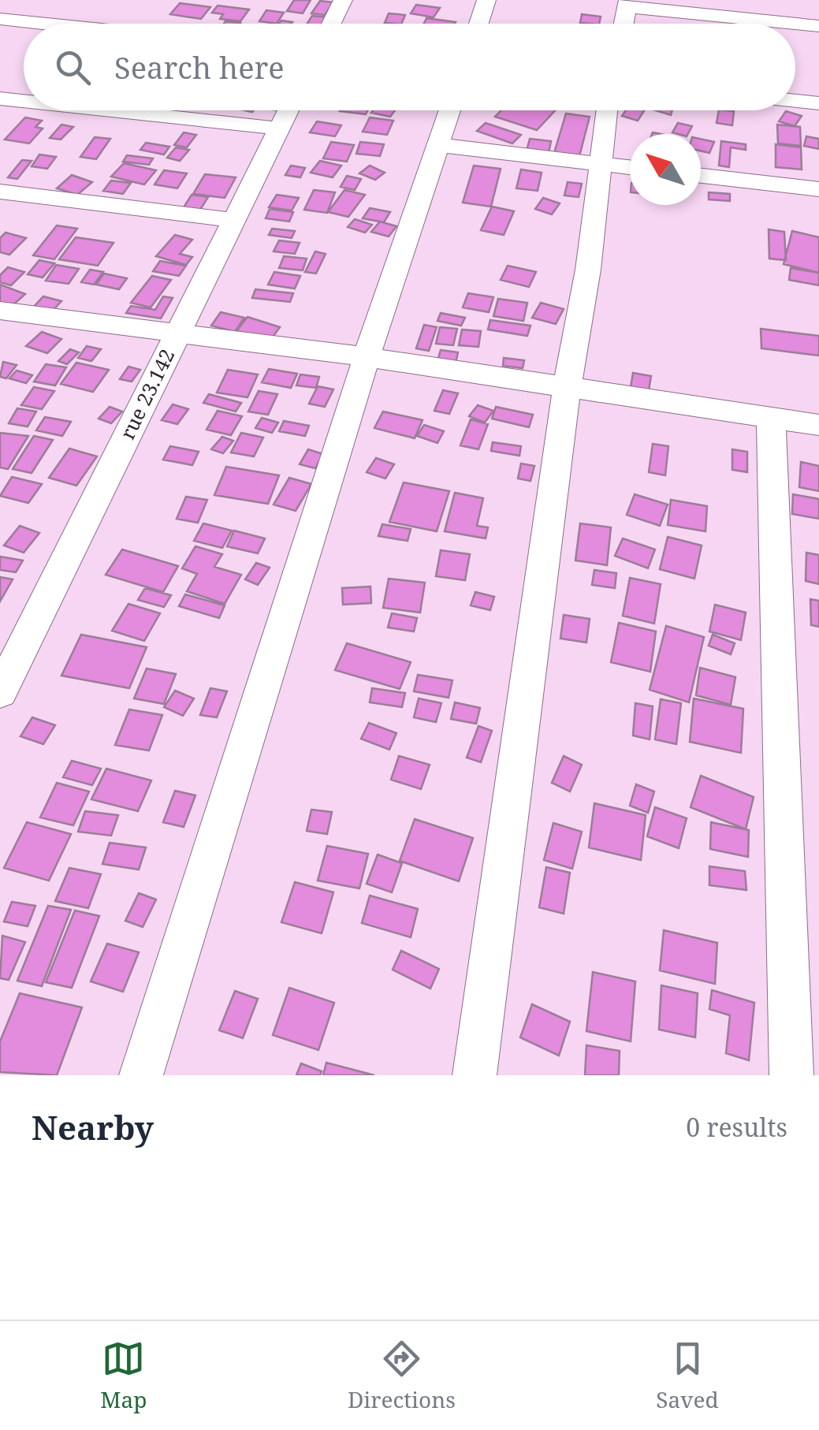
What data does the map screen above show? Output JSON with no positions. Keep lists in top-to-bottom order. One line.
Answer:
{"streets":{"street":["rue 23.142"]},"north":"top left","page":{"search":"Search here","heading":["Nearby","0 results"],"nav":["Map","Directions","Saved"]}}
